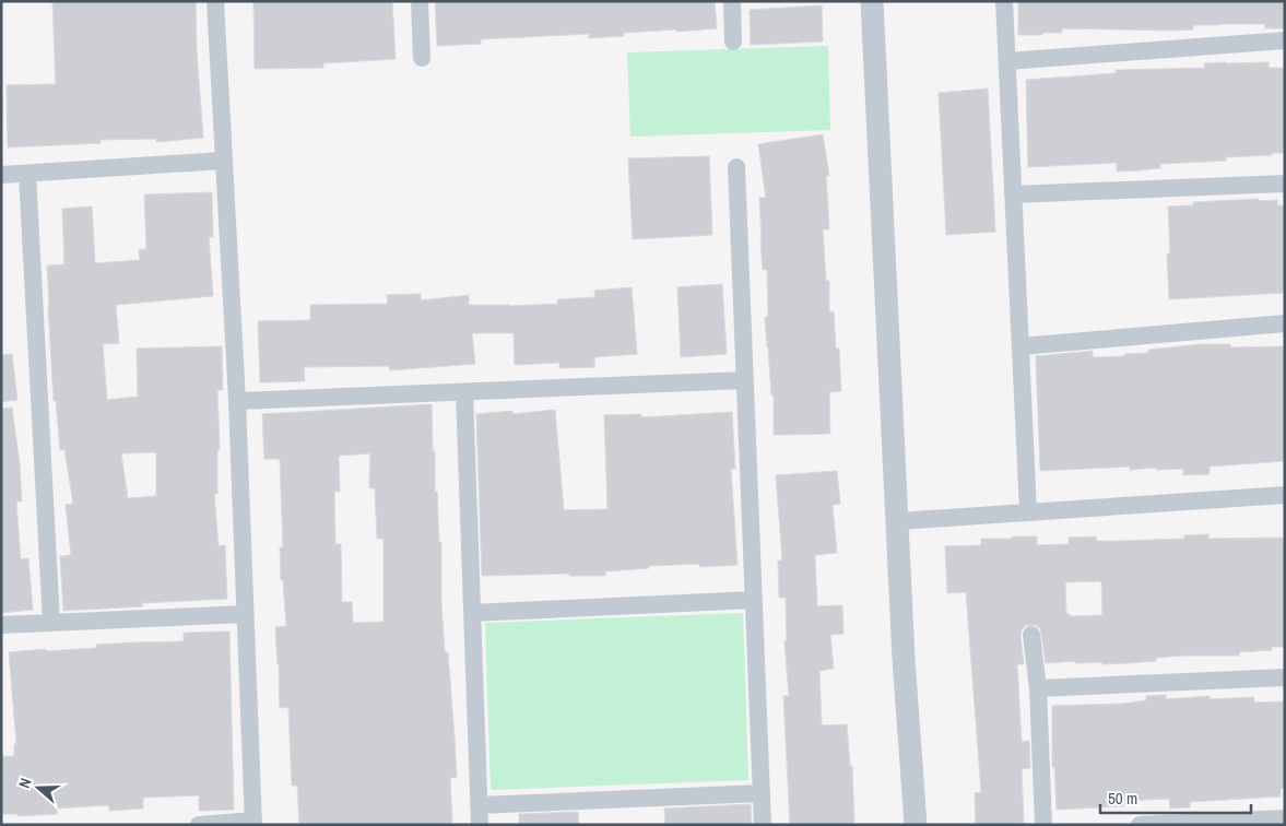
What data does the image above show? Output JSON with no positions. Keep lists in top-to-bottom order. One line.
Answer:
{"scale_bar":"50 m","north":"left"}
